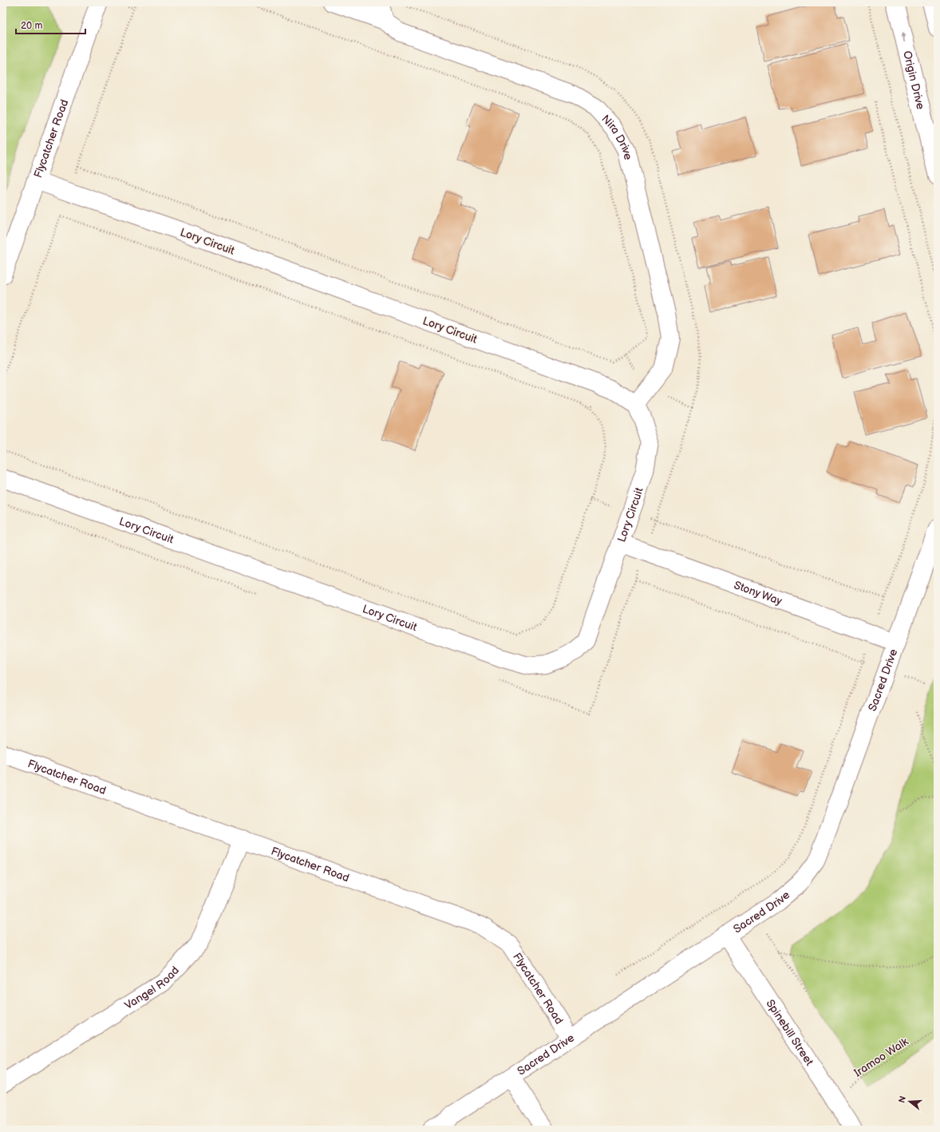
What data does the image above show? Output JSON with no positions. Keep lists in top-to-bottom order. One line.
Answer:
{"streets":{"street":["Origin Drive","Flycatcher Road","Nira Drive","Lory Circuit","Stony Way","Sacred Drive","Vangel Road","Spinebill Street"],"path":["Iramoo Walk"]},"crossings":[["Flycatcher Road","Lory Circuit"],["Flycatcher Road","Sacred Drive"],["Flycatcher Road","Vangel Road"],["Nira Drive","Lory Circuit"],["Lory Circuit","Stony Way"],["Stony Way","Sacred Drive"],["Sacred Drive","Spinebill Street"],["Spinebill Street","Iramoo Walk"]],"one_way":["Origin Drive"],"scale_bar":"20 m","north":"left"}
